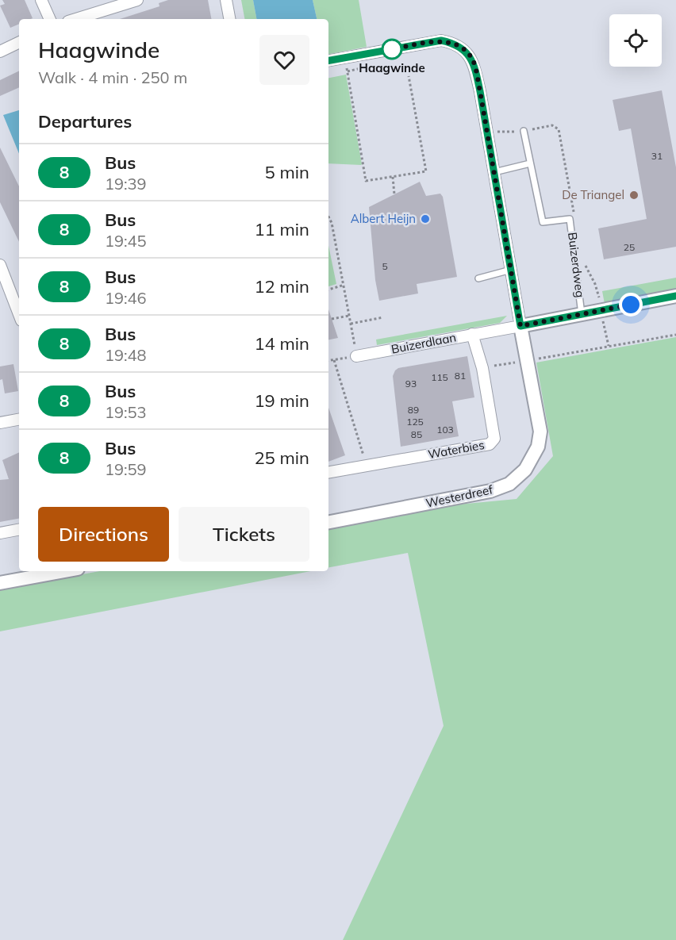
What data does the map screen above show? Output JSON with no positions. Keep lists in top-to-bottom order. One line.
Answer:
{"streets":{"street":["Buizerdweg","Buizerdlaan","Waterbies","Westerdreef"]},"crossings":[["Buizerdweg","Buizerdlaan"],["Buizerdweg","Westerdreef"],["Buizerdlaan","Waterbies"],["Buizerdlaan","Westerdreef"]],"places":["Haagwinde","De Triangel","Albert Heijn"],"lines":["bus line 8"],"house_numbers":["31","25","5","81","115","93","89","125","103","85"],"page":{"heading":[["Haagwinde","Walk · 4 min · 250 m"],"Departures"],"list":[{"mark":"8","name":"Bus","note":"19:39","value":"5 min"},{"mark":"8","name":"Bus","note":"19:45","value":"11 min"},{"mark":"8","name":"Bus","note":"19:46","value":"12 min"},{"mark":"8","name":"Bus","note":"19:48","value":"14 min"},{"mark":"8","name":"Bus","note":"19:53","value":"19 min"},{"mark":"8","name":"Bus","note":"19:59","value":"25 min"}],"buttons":["Directions","Tickets"]}}
